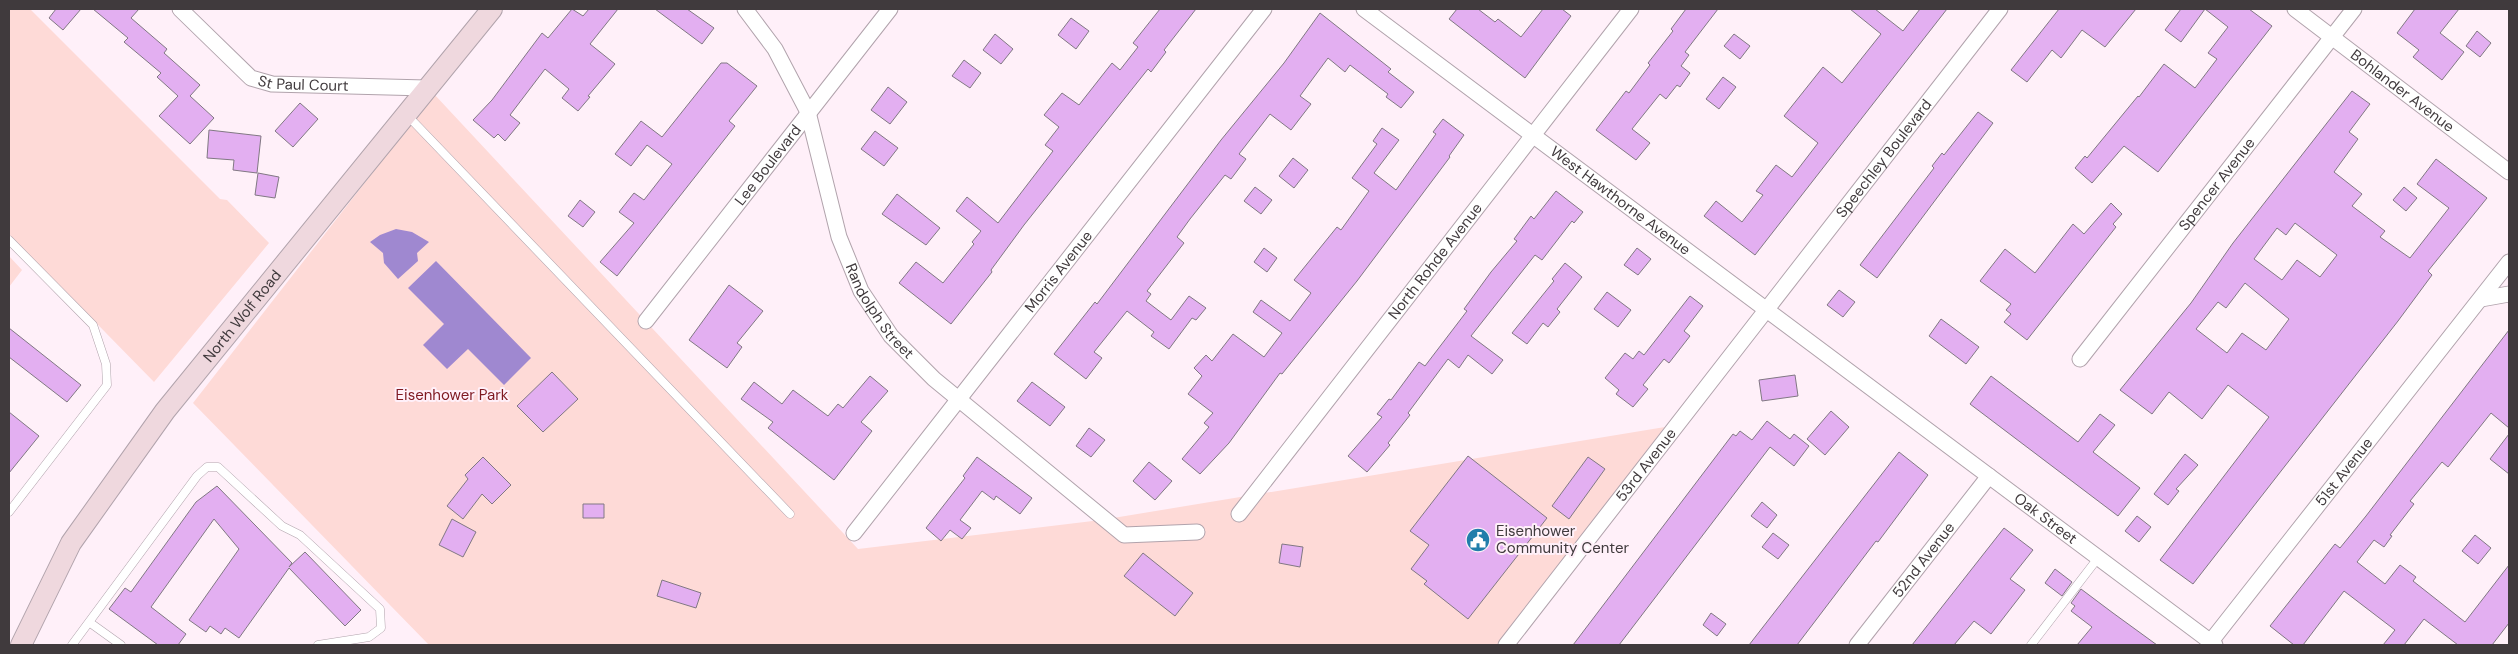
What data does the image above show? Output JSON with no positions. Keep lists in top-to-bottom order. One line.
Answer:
{"streets":{"main road":["North Wolf Road"],"street":["St Paul Court","Bohlander Avenue","Speechley Boulevard","Lee Boulevard","Spencer Avenue","West Hawthorne Avenue","North Rohde Avenue","Morris Avenue","Randolph Street","53rd Avenue","51st Avenue","Oak Street","52nd Avenue"]},"crossings":[["St Paul Court","North Wolf Road"],["Bohlander Avenue","Spencer Avenue"],["Speechley Boulevard","West Hawthorne Avenue"],["Speechley Boulevard","53rd Avenue"],["Lee Boulevard","Randolph Street"],["West Hawthorne Avenue","North Rohde Avenue"],["West Hawthorne Avenue","53rd Avenue"],["West Hawthorne Avenue","Oak Street"],["Morris Avenue","Randolph Street"],["51st Avenue","Oak Street"],["Oak Street","52nd Avenue"]],"parks":["Eisenhower Park"],"places":{"public building":["Eisenhower Community Center"]}}
